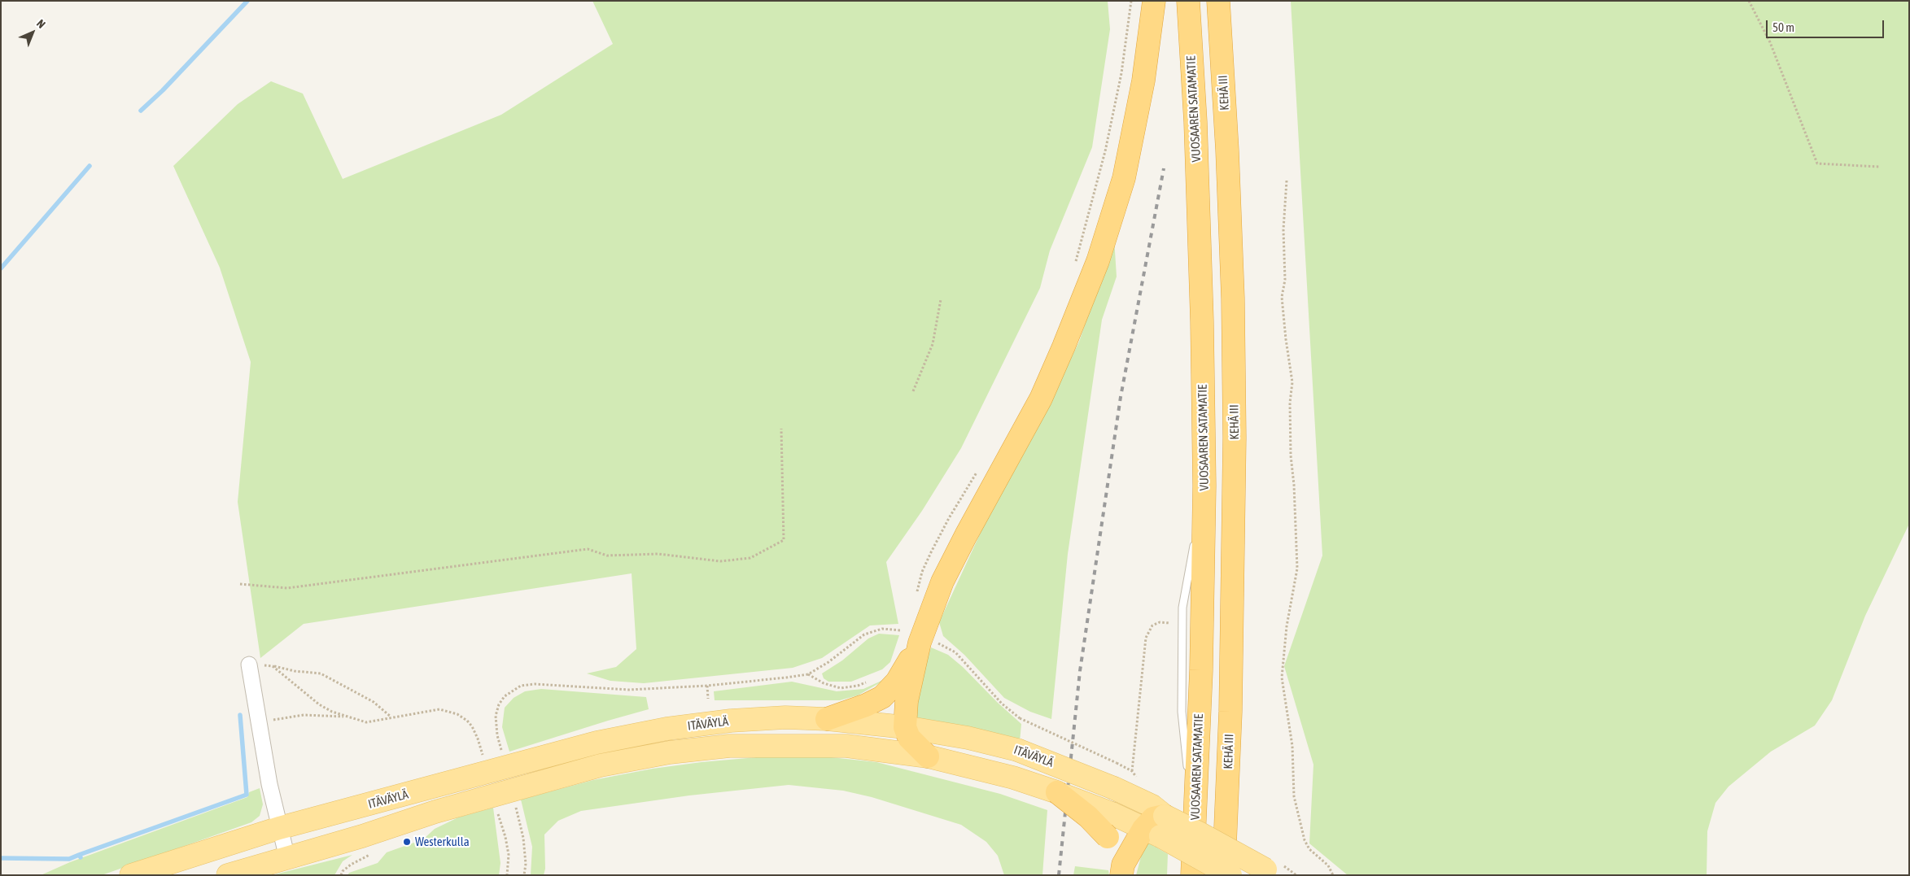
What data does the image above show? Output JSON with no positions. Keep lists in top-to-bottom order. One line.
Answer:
{"streets":{"highway":["KEHÄ III","VUOSAAREN SATAMATIE"],"main road":["ITÄVÄYLÄ"]},"places":["Westerkulla"],"scale_bar":"50 m","north":"top right"}
